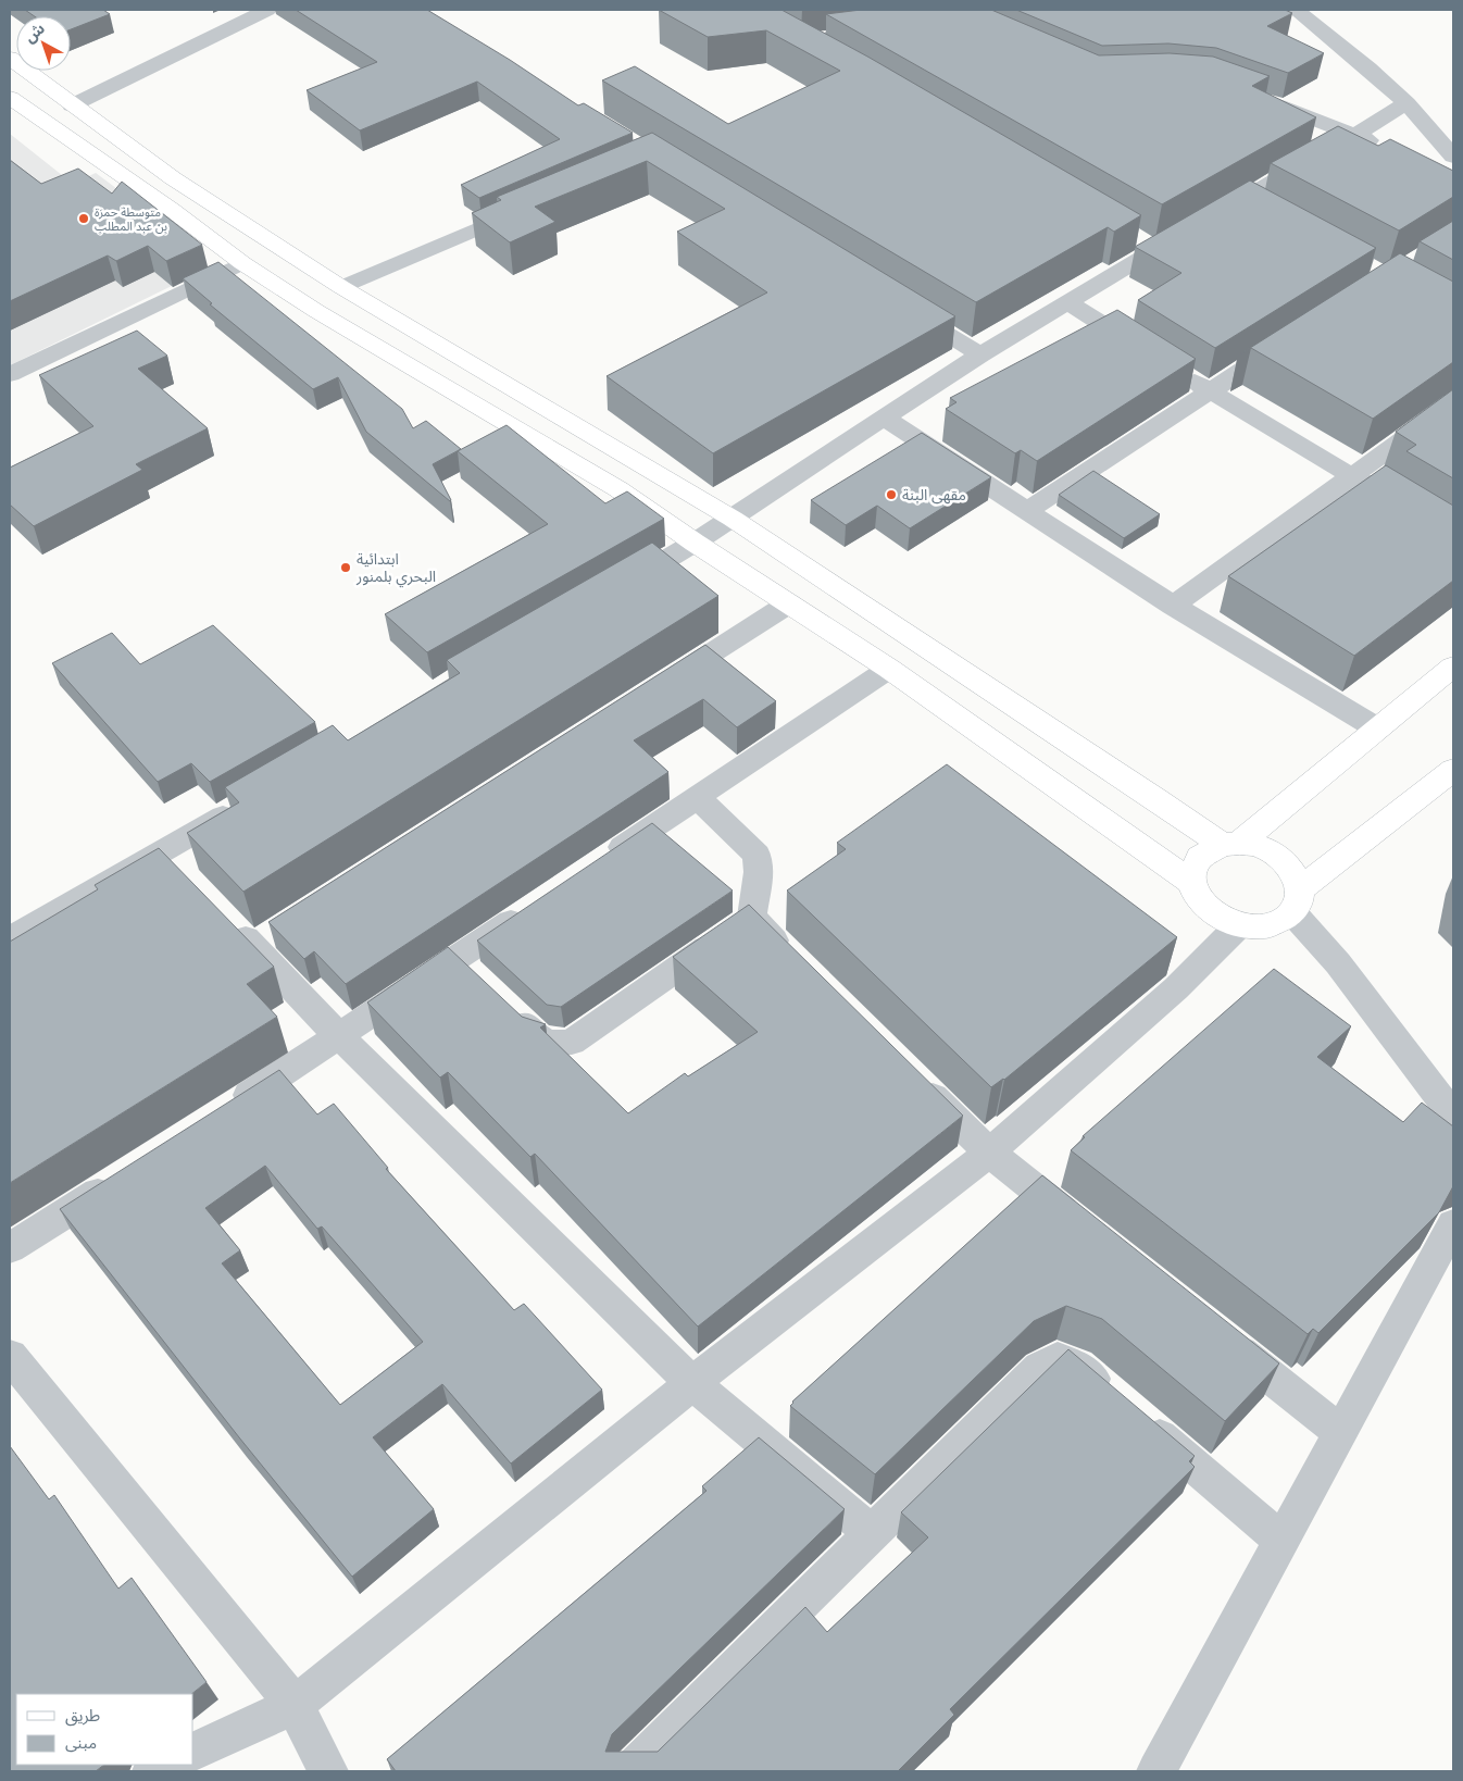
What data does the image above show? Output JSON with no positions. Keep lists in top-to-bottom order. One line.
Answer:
{"places":["متوسطة حمزة بن عبد المطلب","مقهى البنة","ابتدائية البحري بلمنور"],"legend":["طريق","مبنى"],"north":"top left"}
